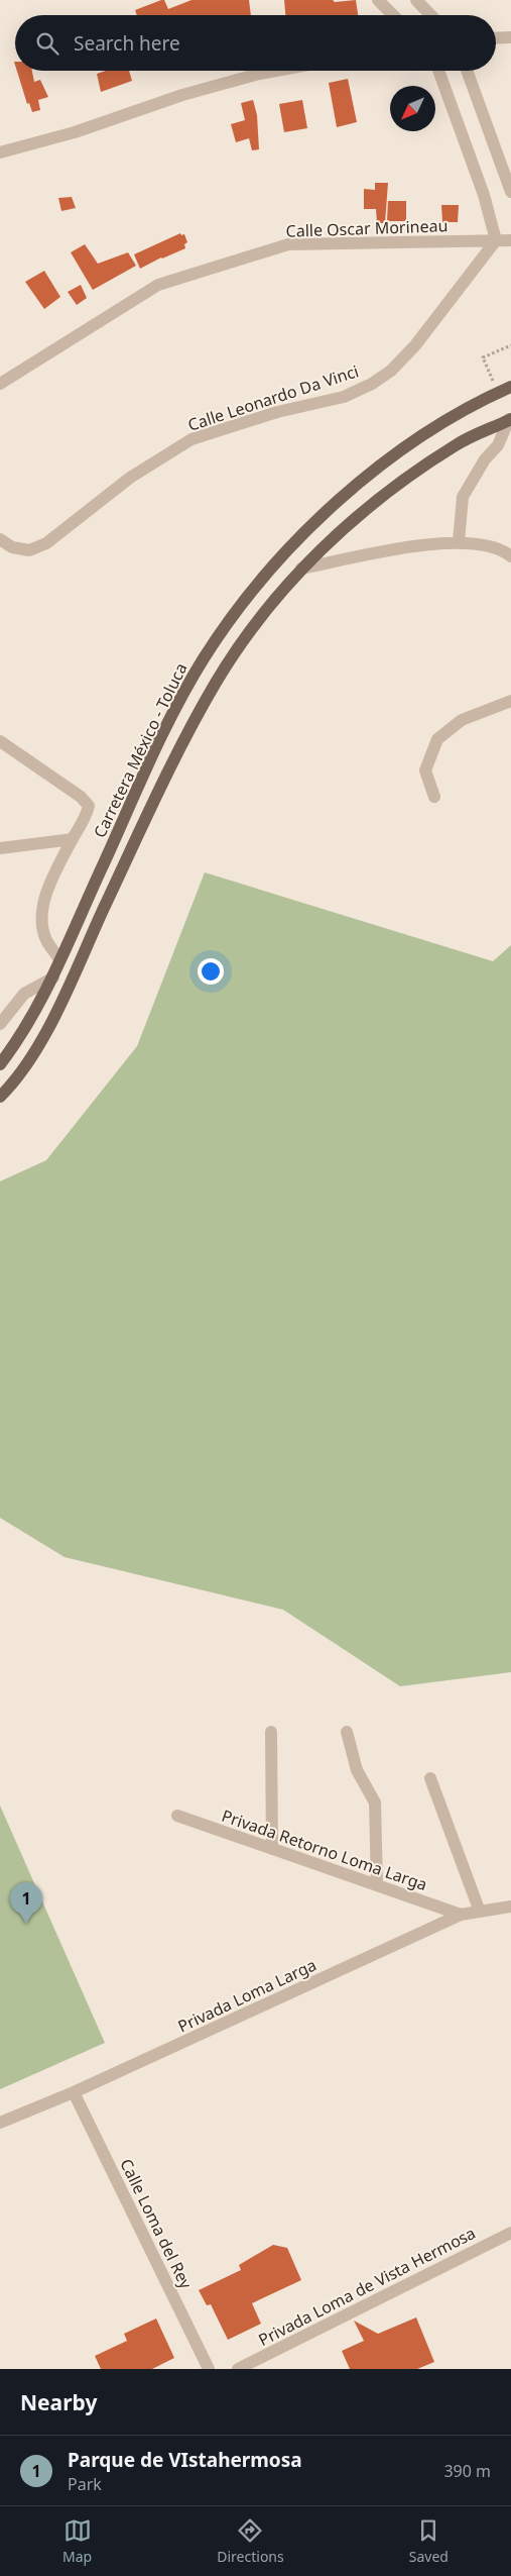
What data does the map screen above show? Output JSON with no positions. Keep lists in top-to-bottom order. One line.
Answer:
{"streets":{"main road":["Carretera México - Toluca"],"street":["Calle Oscar Morineau","Calle Leonardo Da Vinci","Privada Retorno Loma Larga","Privada Loma Larga","Calle Loma del Rey","Privada Loma de Vista Hermosa"]},"crossings":[["Calle Oscar Morineau","Calle Leonardo Da Vinci"],["Privada Retorno Loma Larga","Privada Loma Larga"],["Privada Loma Larga","Calle Loma del Rey"]],"north":"bottom left","page":{"search":"Search here","pins":"1","heading":"Nearby","list":[{"mark":"1","name":"Parque de VIstahermosa","note":"Park","value":"390 m"}],"nav":["Map","Directions","Saved"]}}
